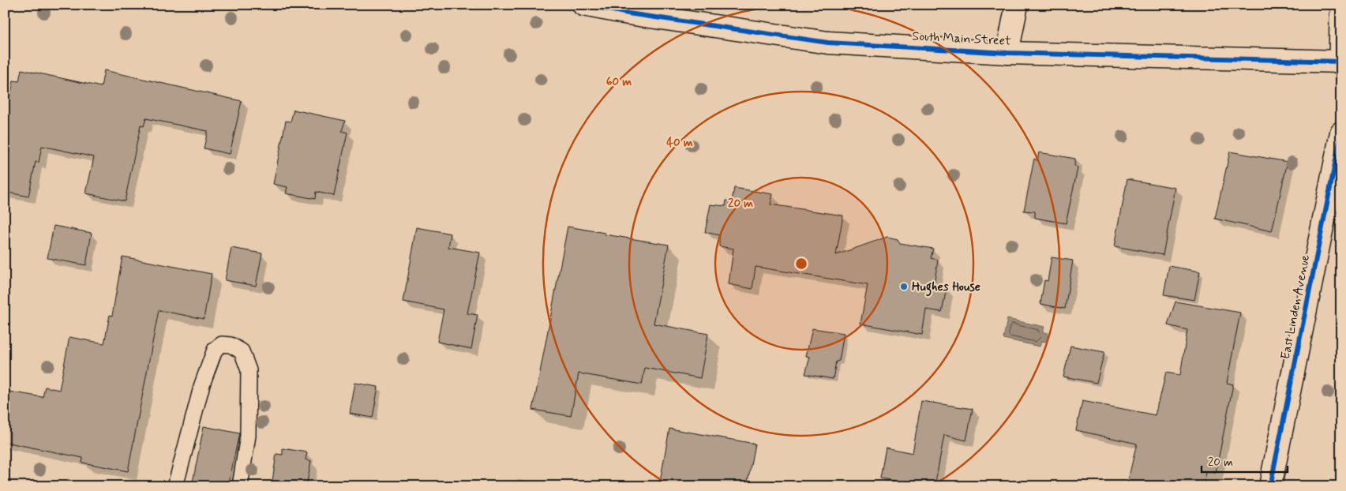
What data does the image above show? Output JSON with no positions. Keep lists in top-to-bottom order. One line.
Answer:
{"streets":{"street":["South Main Street","East Linden Avenue"]},"places":["Hughes House"],"scale_bar":"20 m","rings":["60 m","40 m","20 m"]}
